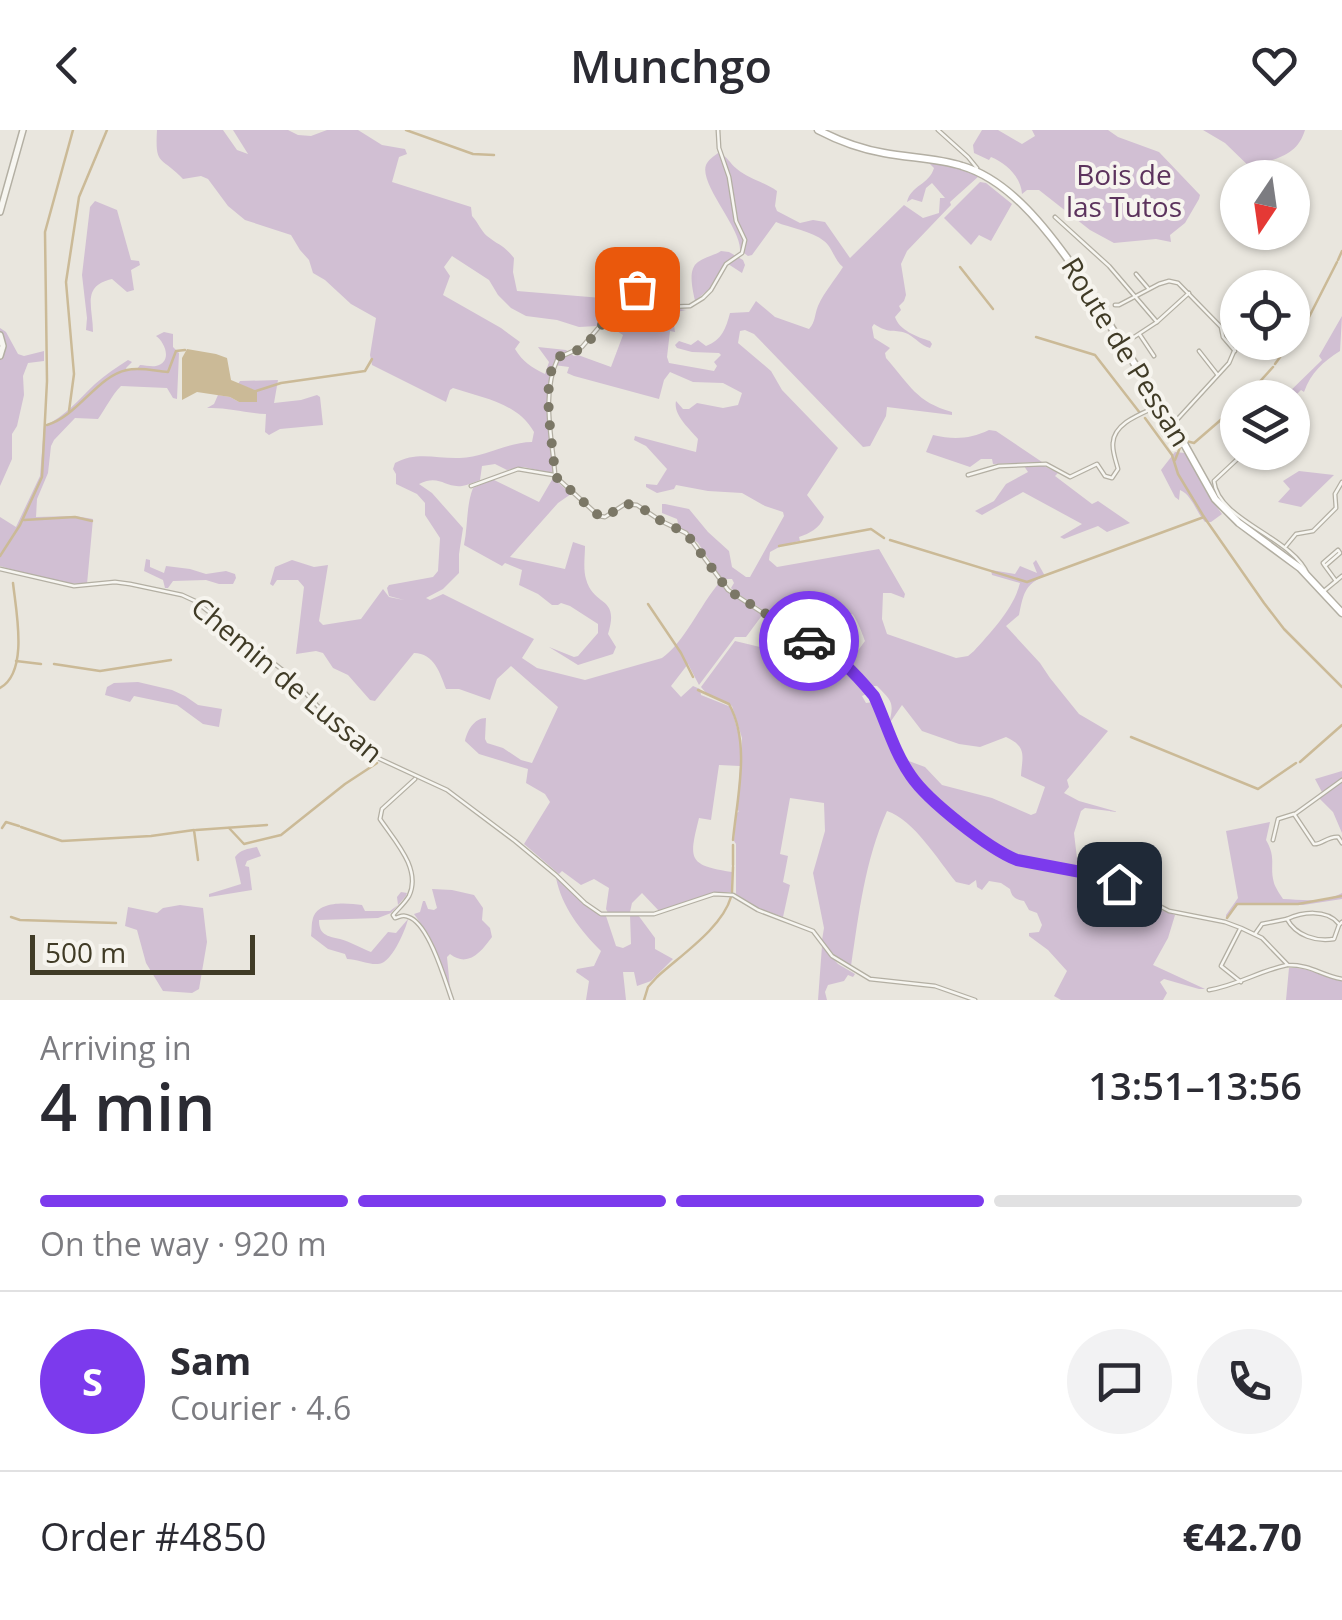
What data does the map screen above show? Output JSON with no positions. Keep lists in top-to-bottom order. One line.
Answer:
{"streets":{"main road":["Route de Pessan"],"street":["Chemin de Lussan"]},"parks":["Bois de las Tutos"],"scale_bar":"500 m","north":"bottom","page":{"header":"Munchgo","scale":"500 m","heading":["4 min","Arriving in","13:51–13:56"],"panel":["Sam","Courier · 4.6","Order #4850","€42.70"],"bar":"On the way · 920 m","round":"S"}}
